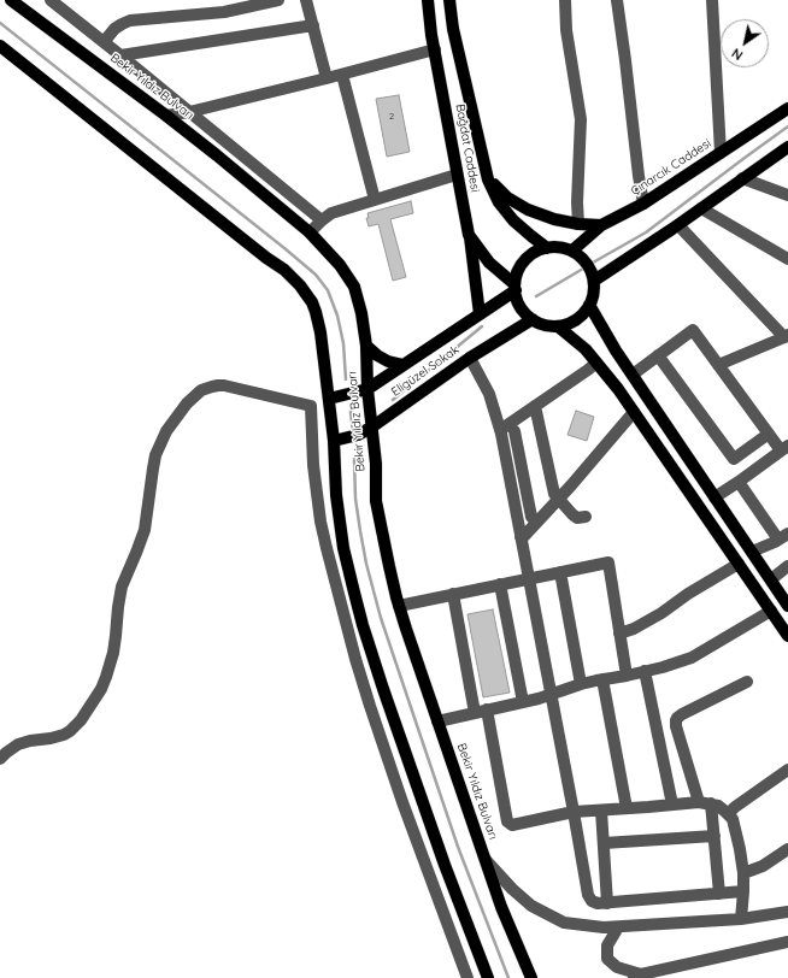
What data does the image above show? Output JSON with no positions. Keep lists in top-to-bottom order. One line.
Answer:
{"streets":{"main road":["Bekir Yıldız Bulvarı","Bağdat Caddesi","Çınarcık Caddesi","Eligüzel Sokak"]},"crossings":[["Bekir Yıldız Bulvarı","Eligüzel Sokak"],["Bağdat Caddesi","Çınarcık Caddesi"],["Bağdat Caddesi","Eligüzel Sokak"],["Çınarcık Caddesi","Eligüzel Sokak"]],"house_numbers":["2"],"north":"bottom left"}
